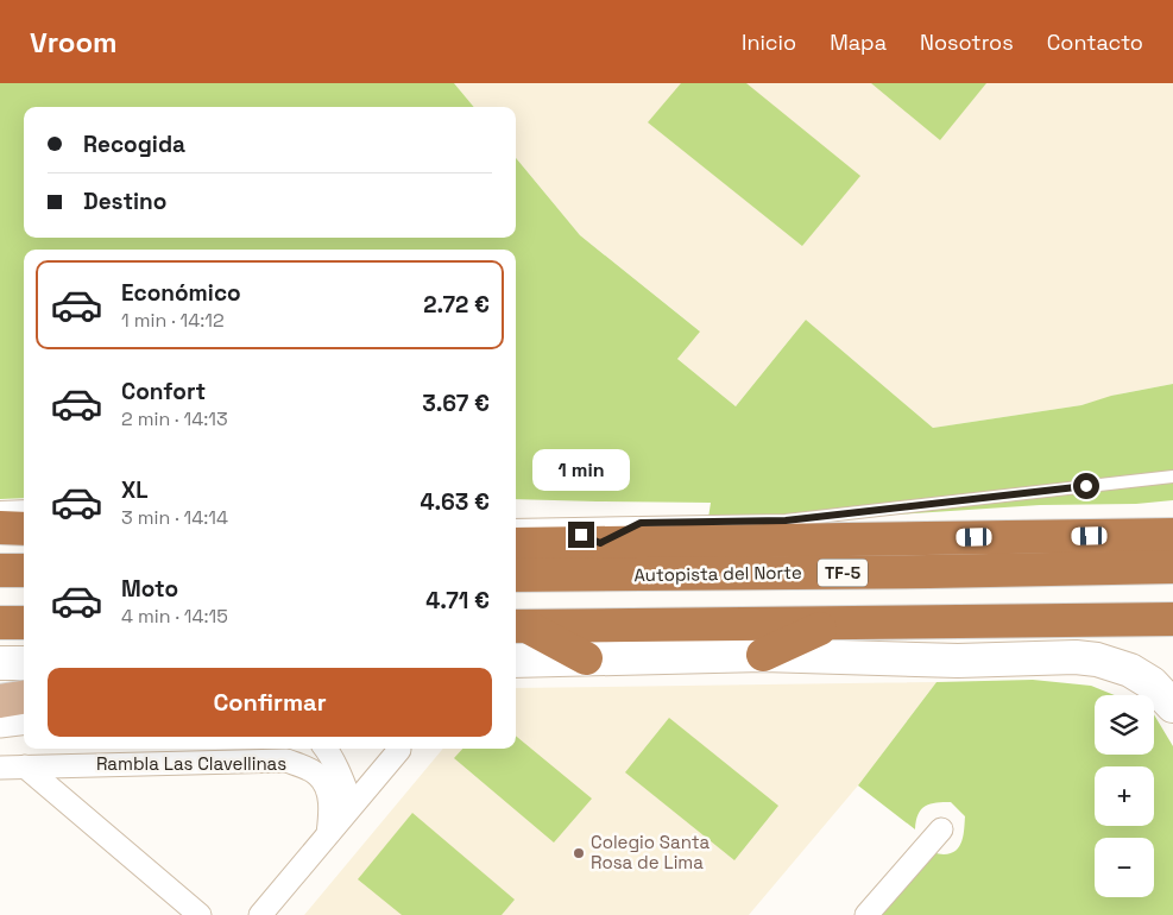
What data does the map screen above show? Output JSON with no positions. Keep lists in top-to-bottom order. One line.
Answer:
{"streets":{"highway":["TF-5","Autopista del Norte"],"street":["Rambla Las Clavellinas"]},"places":["Colegio Santa Rosa de Lima"],"page":{"header":"Vroom","nav":["Inicio","Mapa","Nosotros","Contacto"],"banner":["Recogida","Destino"],"list":[{"name":"Económico","note":"1 min · 14:12","value":"2.72 €"},{"name":"Confort","note":"2 min · 14:13","value":"3.67 €"},{"name":"XL","note":"3 min · 14:14","value":"4.63 €"},{"name":"Moto","note":"4 min · 14:15","value":"4.71 €"}],"bubble":"1 min","buttons":"Confirmar","map_buttons":["+","−"]}}
